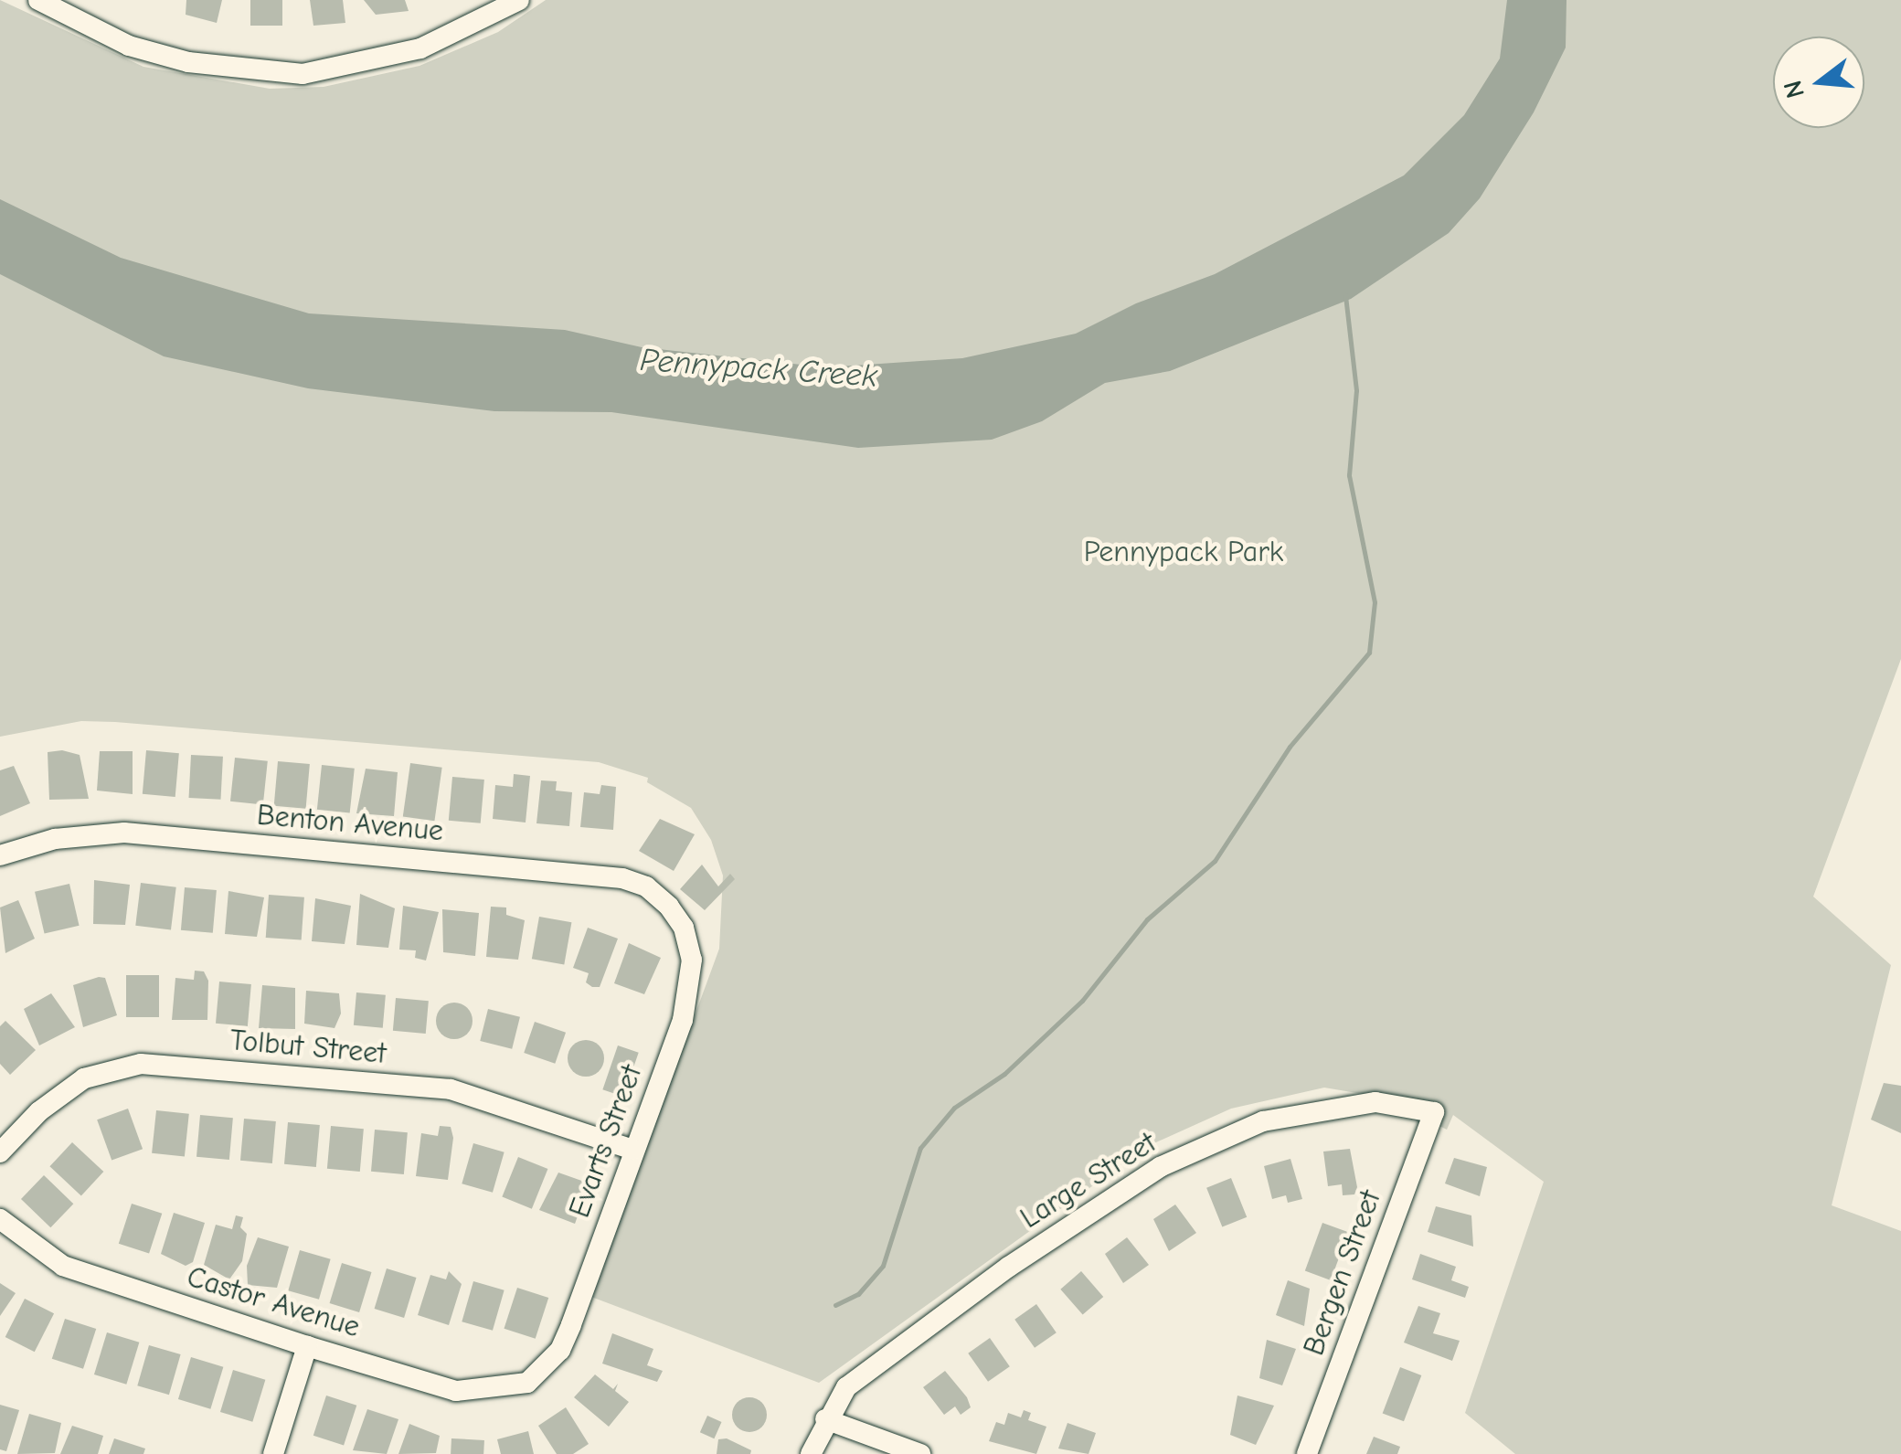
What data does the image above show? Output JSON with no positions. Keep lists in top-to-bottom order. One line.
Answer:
{"streets":{"street":["Benton Avenue","Tolbut Street","Evarts Street","Large Street","Bergen Street","Castor Avenue"]},"crossings":[["Benton Avenue","Evarts Street"],["Tolbut Street","Evarts Street"],["Evarts Street","Castor Avenue"],["Large Street","Bergen Street"]],"water":["Pennypack Creek"],"parks":["Pennypack Park"],"north":"left"}
